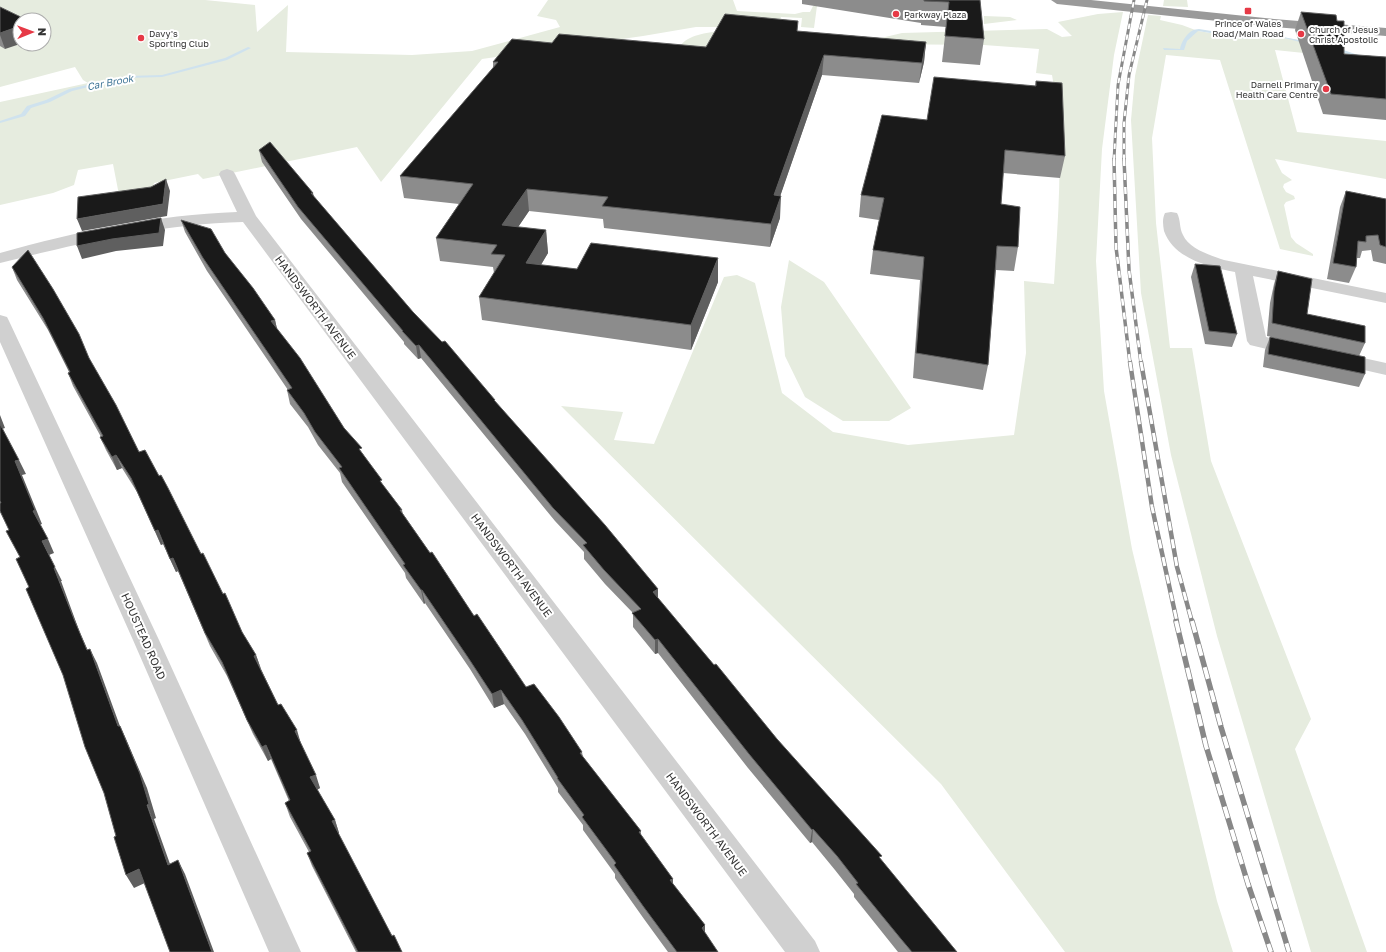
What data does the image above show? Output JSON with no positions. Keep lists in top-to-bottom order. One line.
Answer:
{"streets":{"street":["HANDSWORTH AVENUE","HOUSTEAD ROAD"]},"water":["Car Brook"],"places":{"transit":["Prince of Wales Road/Main Road"],"other":["Parkway Plaza","Church of Jesus Christ Apostolic","Davy's Sporting Club","Darnell Primary Health Care Centre"]},"north":"right"}
